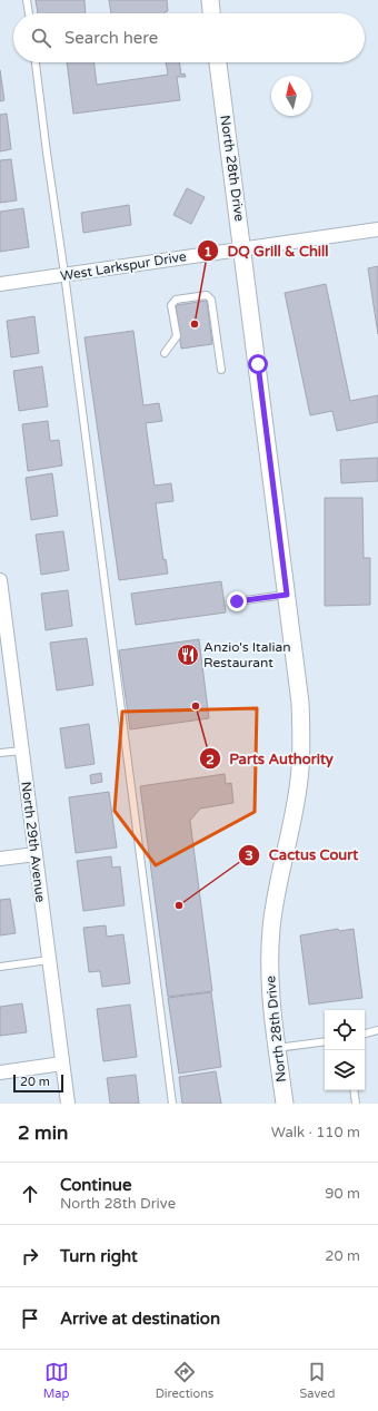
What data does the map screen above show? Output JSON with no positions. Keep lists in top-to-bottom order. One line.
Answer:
{"streets":{"street":["North 28th Drive","West Larkspur Drive","North 29th Avenue"]},"crossings":[["North 28th Drive","West Larkspur Drive"]],"places":{"other":["DQ Grill & Chill","Parts Authority","Cactus Court"],"restaurant":["Anzio's Italian Restaurant"]},"scale_bar":"20 m","north":"top","page":{"search":"Search here","scale":"20 m","heading":["2 min","Walk · 110 m"],"list":[["Continue","North 28th Drive","90 m"],["Turn right","20 m"],"Arrive at destination"],"nav":["Map","Directions","Saved"]}}
